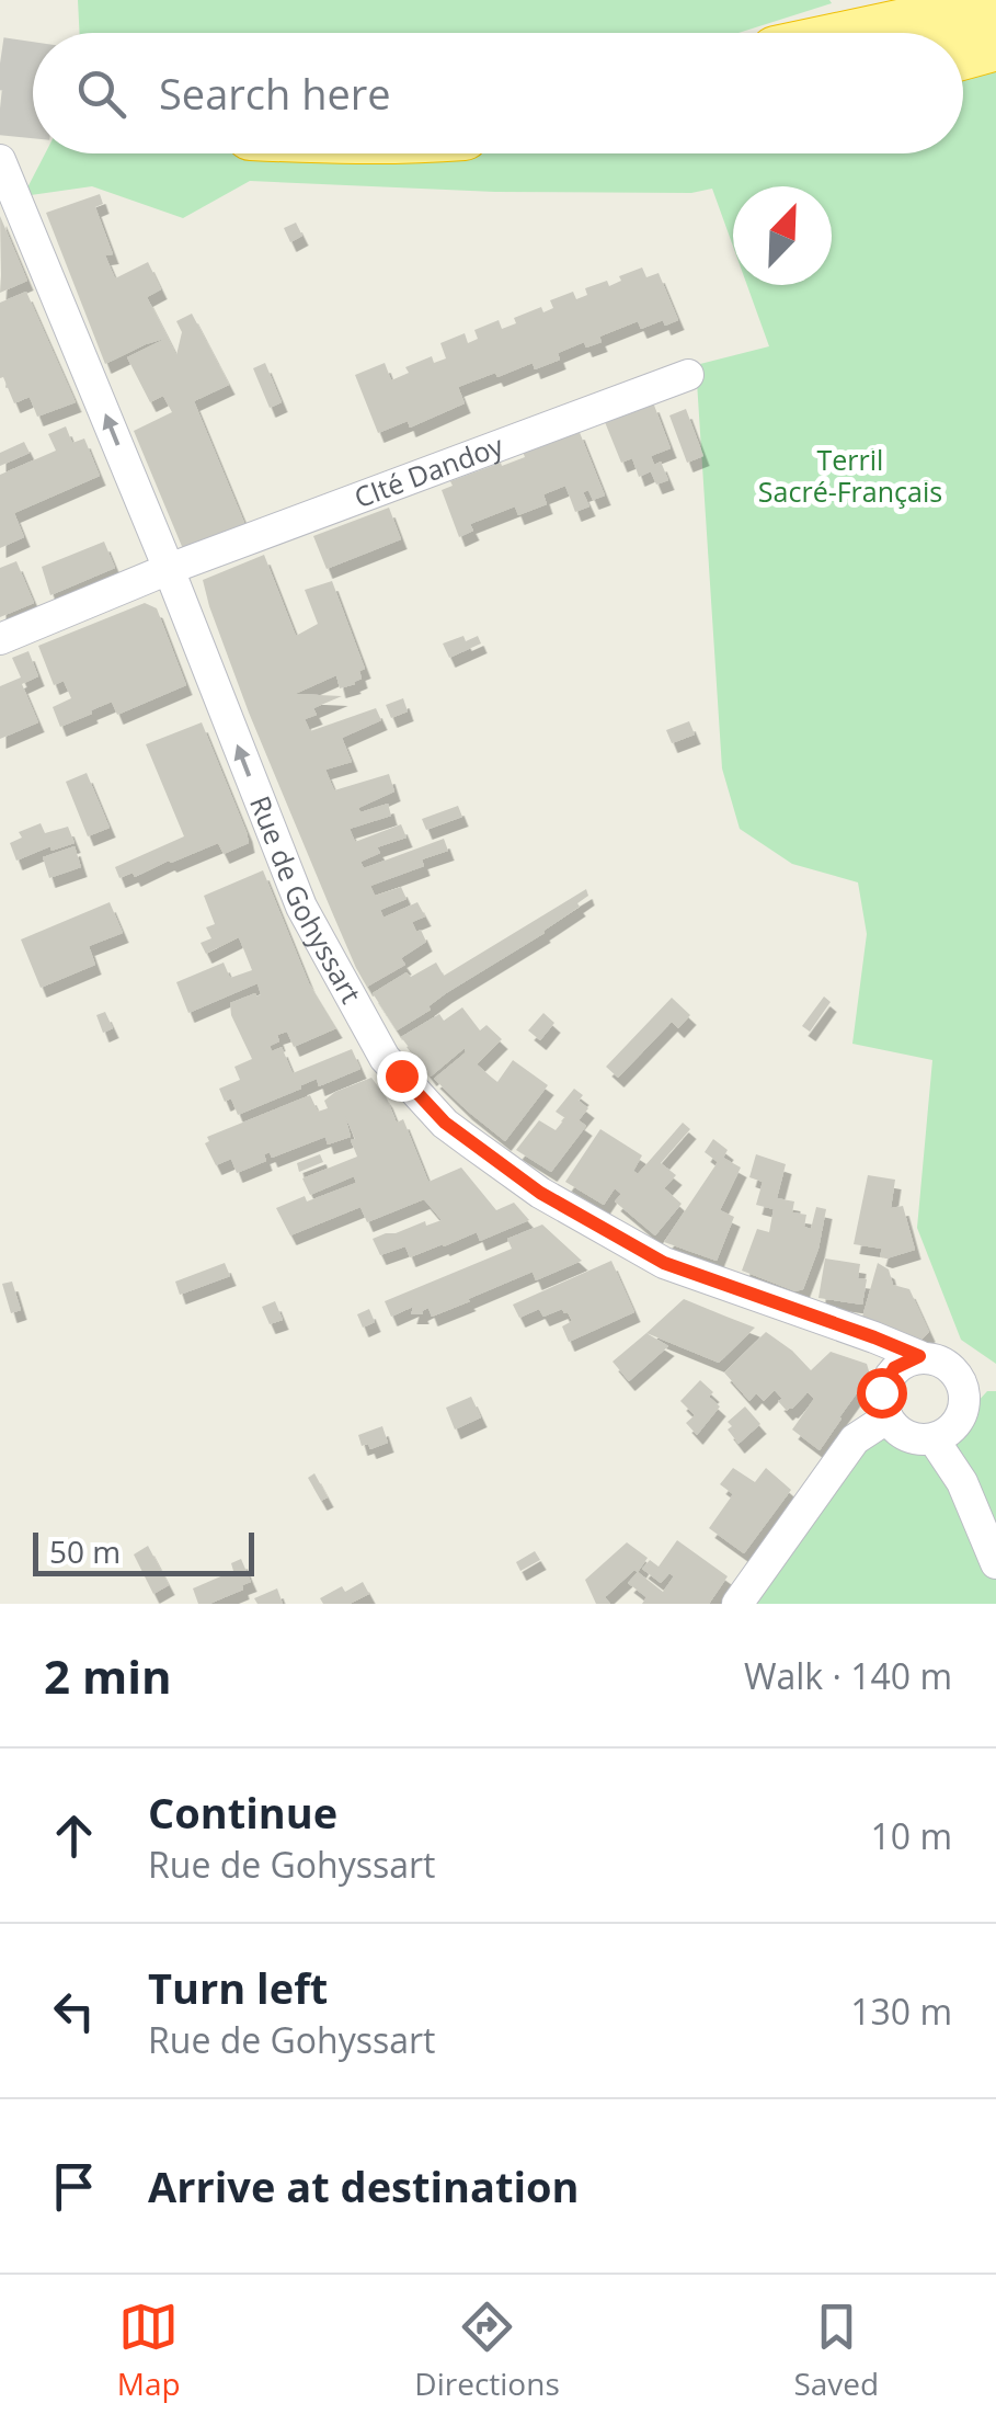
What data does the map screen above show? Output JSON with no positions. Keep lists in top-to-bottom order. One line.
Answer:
{"streets":{"street":["CIté Dandoy","Rue de Gohyssart"]},"crossings":[["CIté Dandoy","Rue de Gohyssart"]],"one_way":["Rue de Gohyssart"],"parks":["Terril Sacré-Français"],"scale_bar":"50 m","north":"top right","page":{"search":"Search here","scale":"50 m","heading":["2 min","Walk · 140 m"],"list":[["Continue","Rue de Gohyssart","10 m"],["Turn left","Rue de Gohyssart","130 m"],"Arrive at destination"],"nav":["Map","Directions","Saved"]}}
